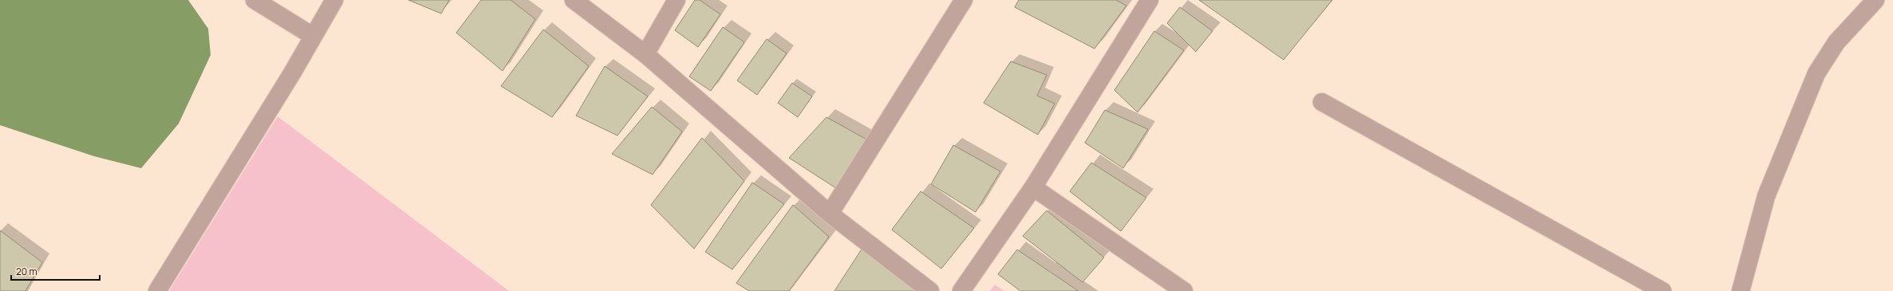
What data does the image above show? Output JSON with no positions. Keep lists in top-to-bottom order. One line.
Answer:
{"scale_bar":"20 m"}
